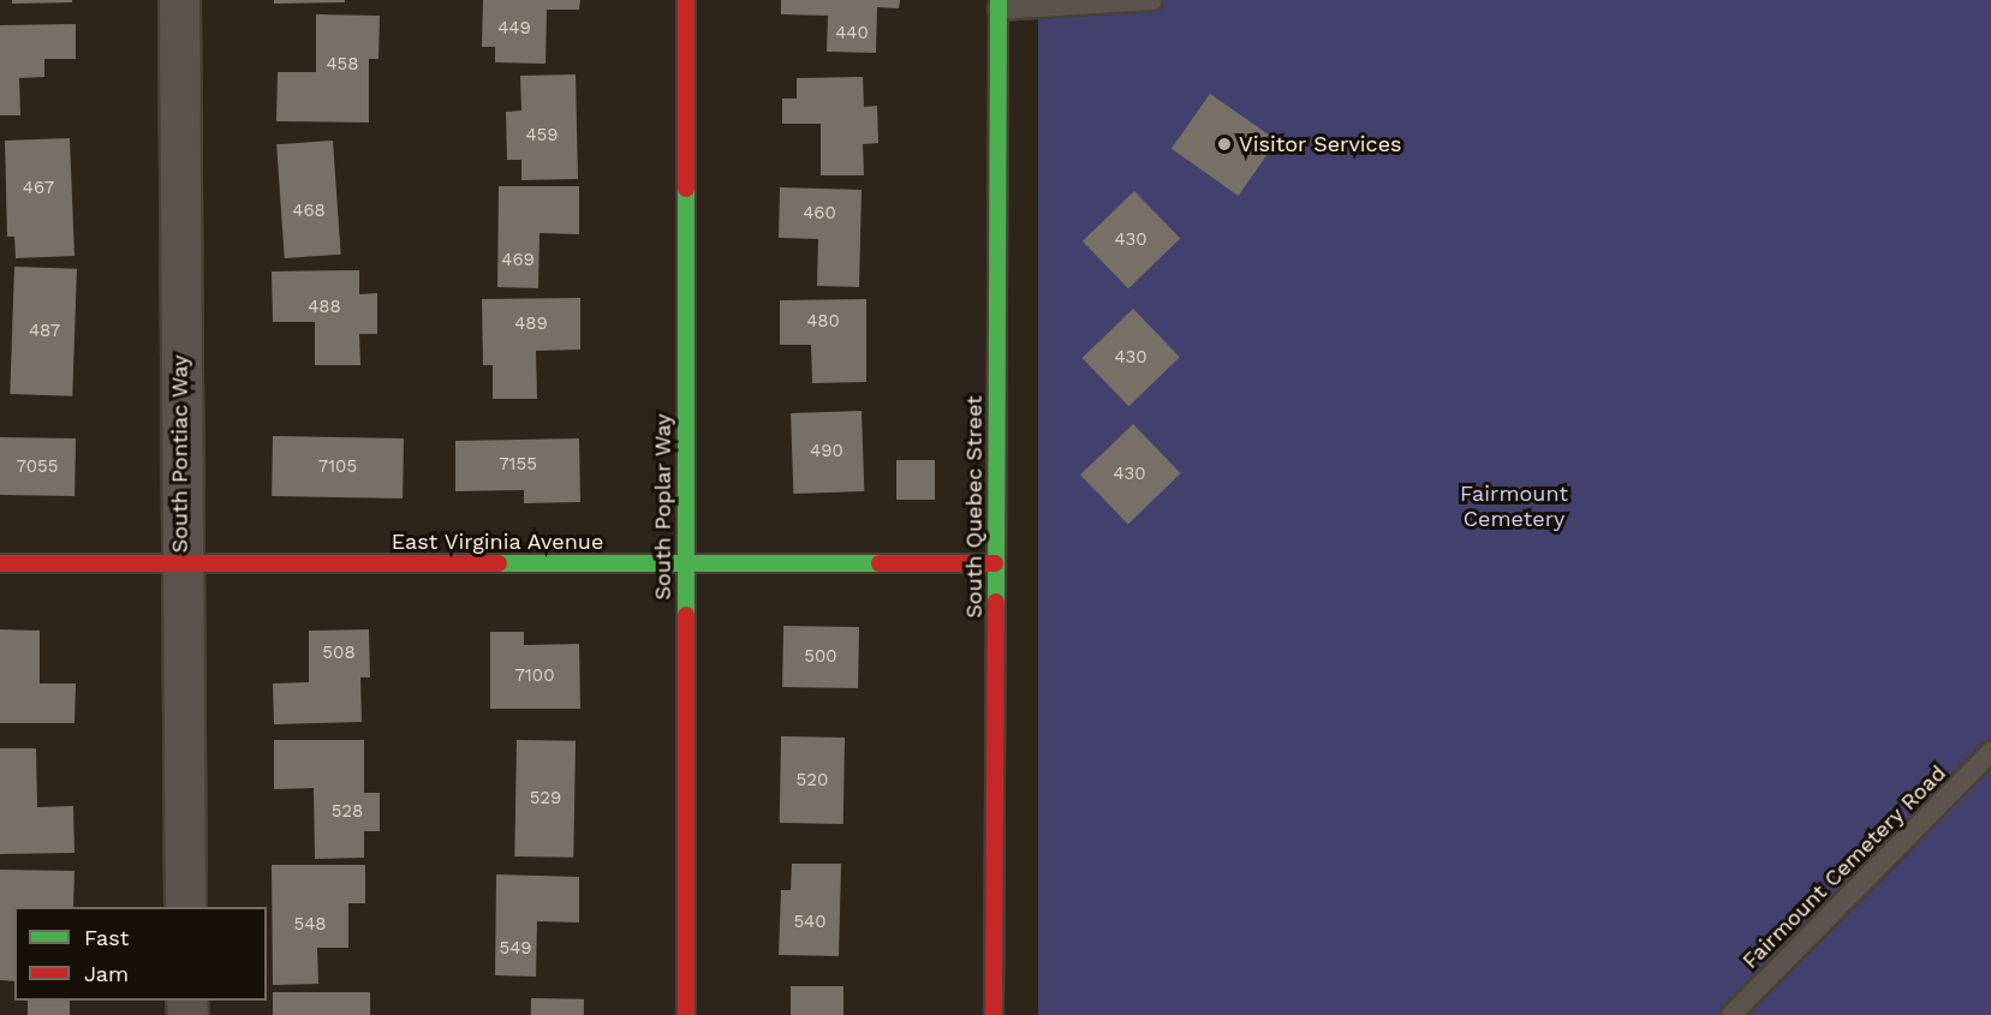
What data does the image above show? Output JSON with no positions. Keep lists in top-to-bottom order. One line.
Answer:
{"streets":{"street":["South Pontiac Way","South Poplar Way","South Quebec Street","East Virginia Avenue"],"lane":["Fairmount Cemetery Road"]},"crossings":[["South Pontiac Way","East Virginia Avenue"],["South Poplar Way","East Virginia Avenue"],["South Quebec Street","East Virginia Avenue"]],"parks":["Fairmount Cemetery"],"places":["Visitor Services"],"house_numbers":["449","440","458","459","467","468","460","430","469","488","480","489","487","430","490","7155","7055","7105","430","508","500","7100","520","529","528","540","548","549"],"legend":["Fast","Jam"]}
